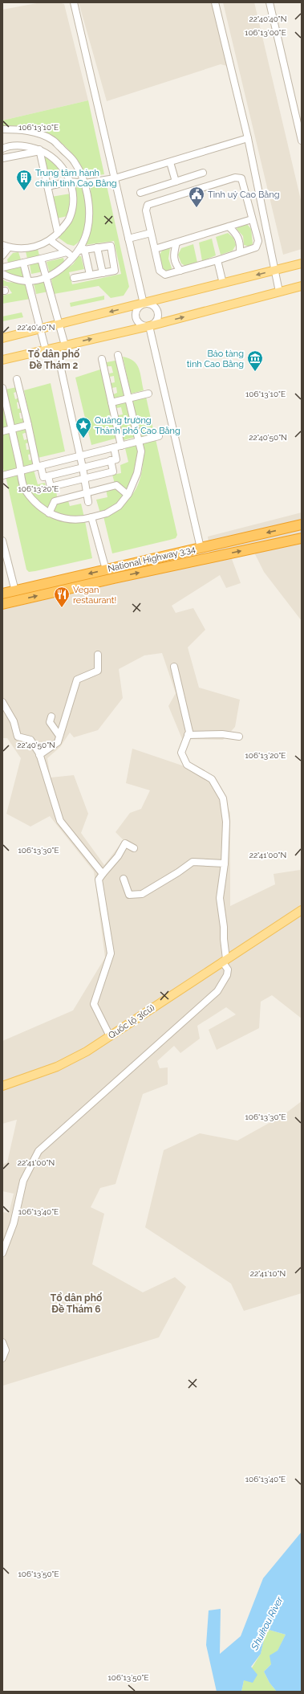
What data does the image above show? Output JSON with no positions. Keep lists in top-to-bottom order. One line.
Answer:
{"streets":{"highway":["National Highway 3;34"],"main road":["Quốc lộ 3(cũ)"]},"districts":["Tổ dân phố Đề Thám 2","Tổ dân phố Đề Thám 6"],"water":["Shuikou River"],"places":{"building":["Trung tâm hành chính tỉnh Cao Bằng"],"public building":["Tỉnh uỷ Cao Bằng"],"museum":["Bảo tàng tỉnh Cao Bằng"],"place":["Quảng trường Thành phố Cao Bằng"],"restaurant":["Vegan restaurant!"]},"coordinates":["22°40'40\"N","106°13'00\"E","106°13'10\"E","22°40'50\"N","106°13'20\"E","106°13'30\"E","22°41'00\"N","106°13'40\"E","22°41'10\"N","106°13'50\"E"]}
